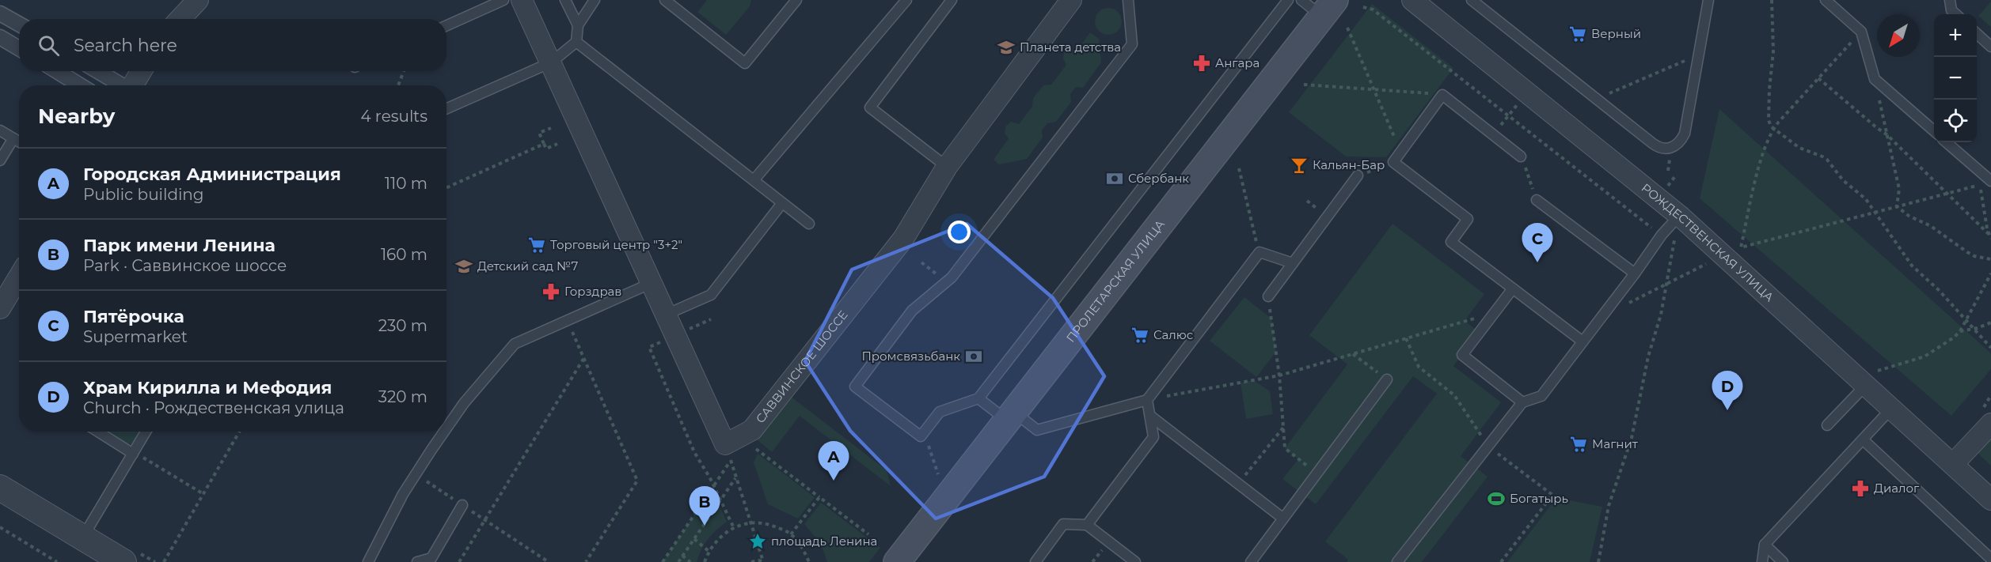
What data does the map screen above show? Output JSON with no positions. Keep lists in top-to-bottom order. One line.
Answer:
{"streets":{"main road":["ПРОЛЕТАРСКАЯ УЛИЦА"],"street":["РОЖДЕСТВЕНСКАЯ УЛИЦА","САВВИНСКОЕ ШОССЕ"]},"places":{"supermarket":["Верный","Торговый центр \"3+2\"","Салюс","Магнит"],"school or university":["Планета детства","Детский сад №7"],"pharmacy":["Ангара","Горздрав","Диалог"],"bar":["Кальян-Бар"],"bank":["Сбербанк","Промсвязьбанк"],"sports":["Богатырь"],"place":["площадь Ленина"]},"north":"bottom left","page":{"map_buttons":["+","−"],"search":"Search here","heading":["Nearby","4 results"],"list":[{"mark":"A","name":"Городская Администрация","note":"Public building","value":"110 m"},{"mark":"B","name":"Парк имени Ленина","note":"Park · Саввинское шоссе","value":"160 m"},{"mark":"C","name":"Пятёрочка","note":"Supermarket","value":"230 m"},{"mark":"D","name":"Храм Кирилла и Мефодия","note":"Church · Рождественская улица","value":"320 m"}],"pins":["C","D","A","B"]}}
